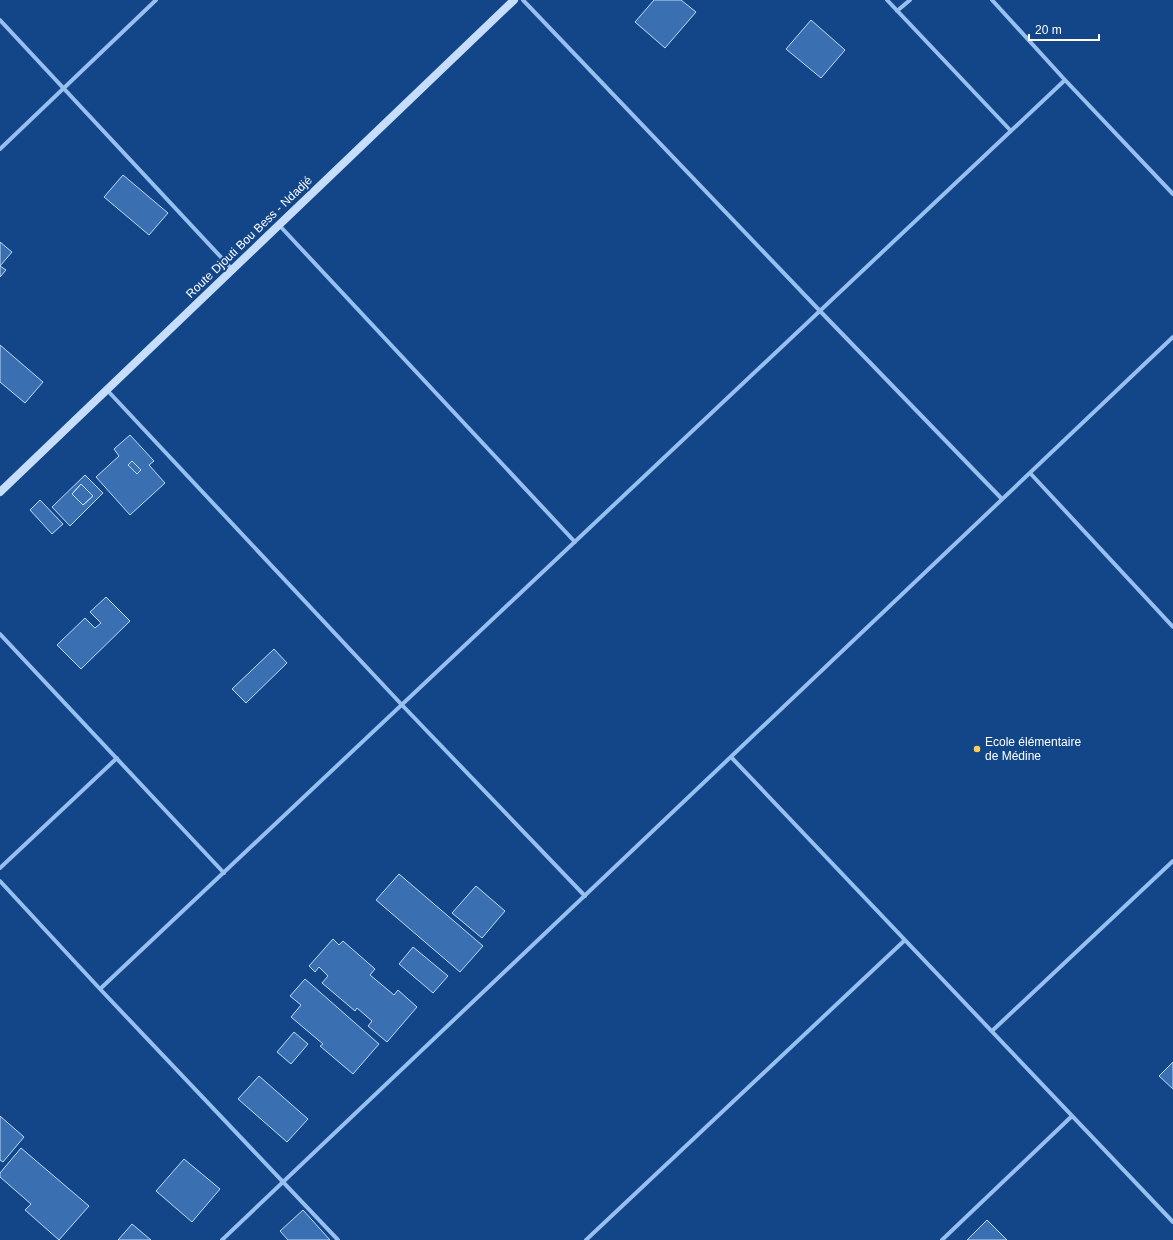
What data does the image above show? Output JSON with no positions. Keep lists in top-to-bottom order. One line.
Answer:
{"streets":{"main road":["Route Djouti Bou Bess - Ndadjé"]},"places":["Ecole élémentaire de Médine"],"scale_bar":"20 m"}
